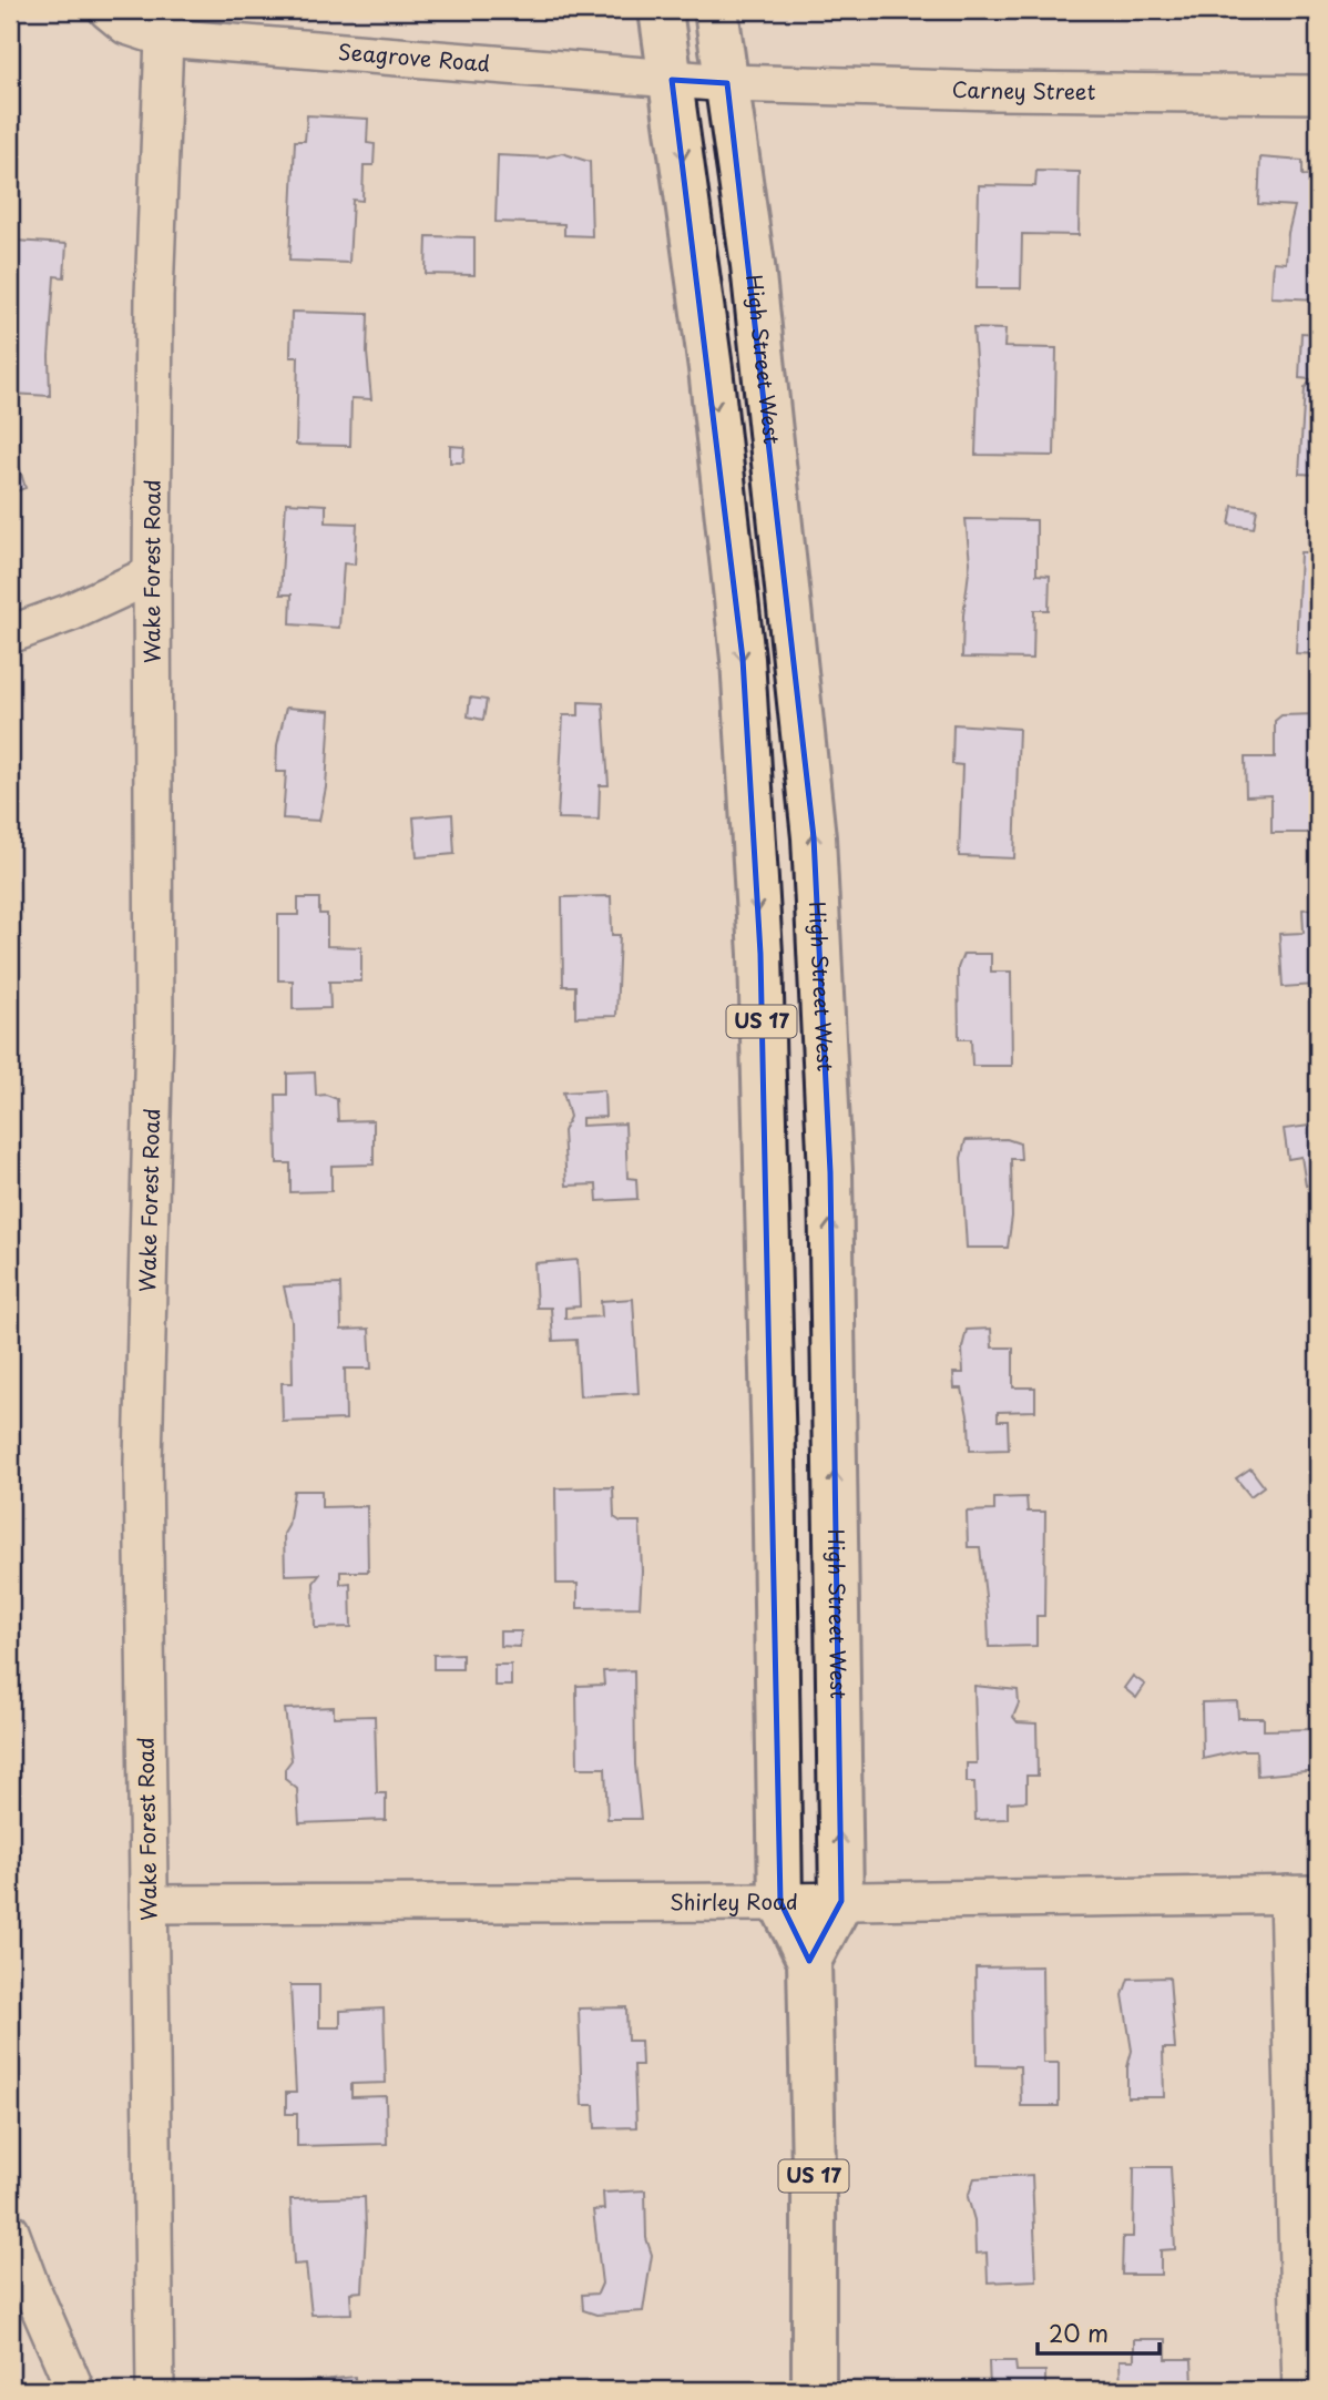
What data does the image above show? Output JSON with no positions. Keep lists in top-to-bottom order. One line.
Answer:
{"streets":{"main road":["High Street West","US 17"],"street":["Seagrove Road","Carney Street","Wake Forest Road","Shirley Road"]},"crossings":[["Seagrove Road","Carney Street"],["Seagrove Road","High Street West"],["Seagrove Road","Wake Forest Road"],["Carney Street","High Street West"],["High Street West","Shirley Road"],["Wake Forest Road","Shirley Road"]],"scale_bar":"20 m"}
